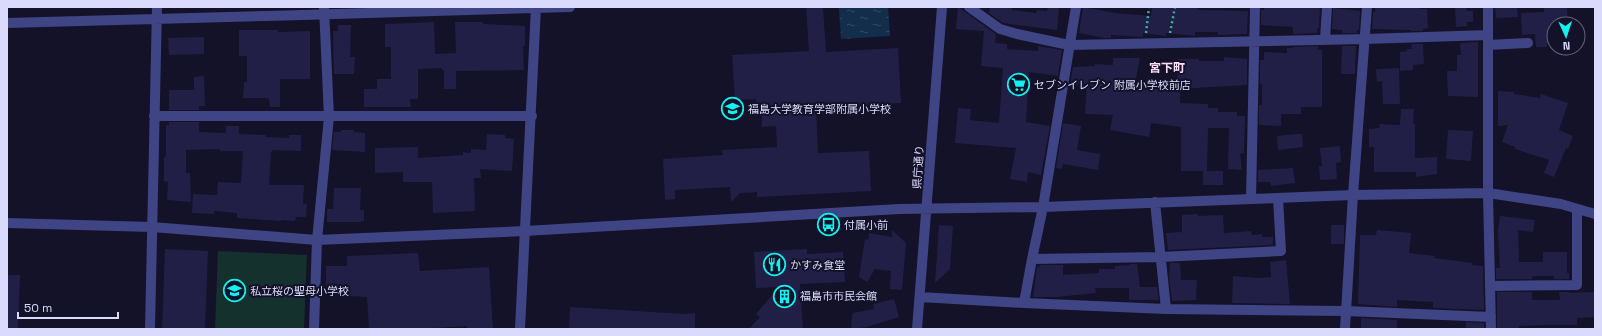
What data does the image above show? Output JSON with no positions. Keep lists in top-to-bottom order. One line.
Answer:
{"streets":{"street":["県庁通り"]},"districts":["宮下町"],"places":{"supermarket":["セブンイレブン 附属小学校前店"],"school or university":["福島大学教育学部附属小学校","私立桜の聖母小学校"],"bus stop":["付属小前"],"restaurant":["かすみ食堂"],"building":["福島市市民会館"]},"scale_bar":"50 m","north":"bottom"}
